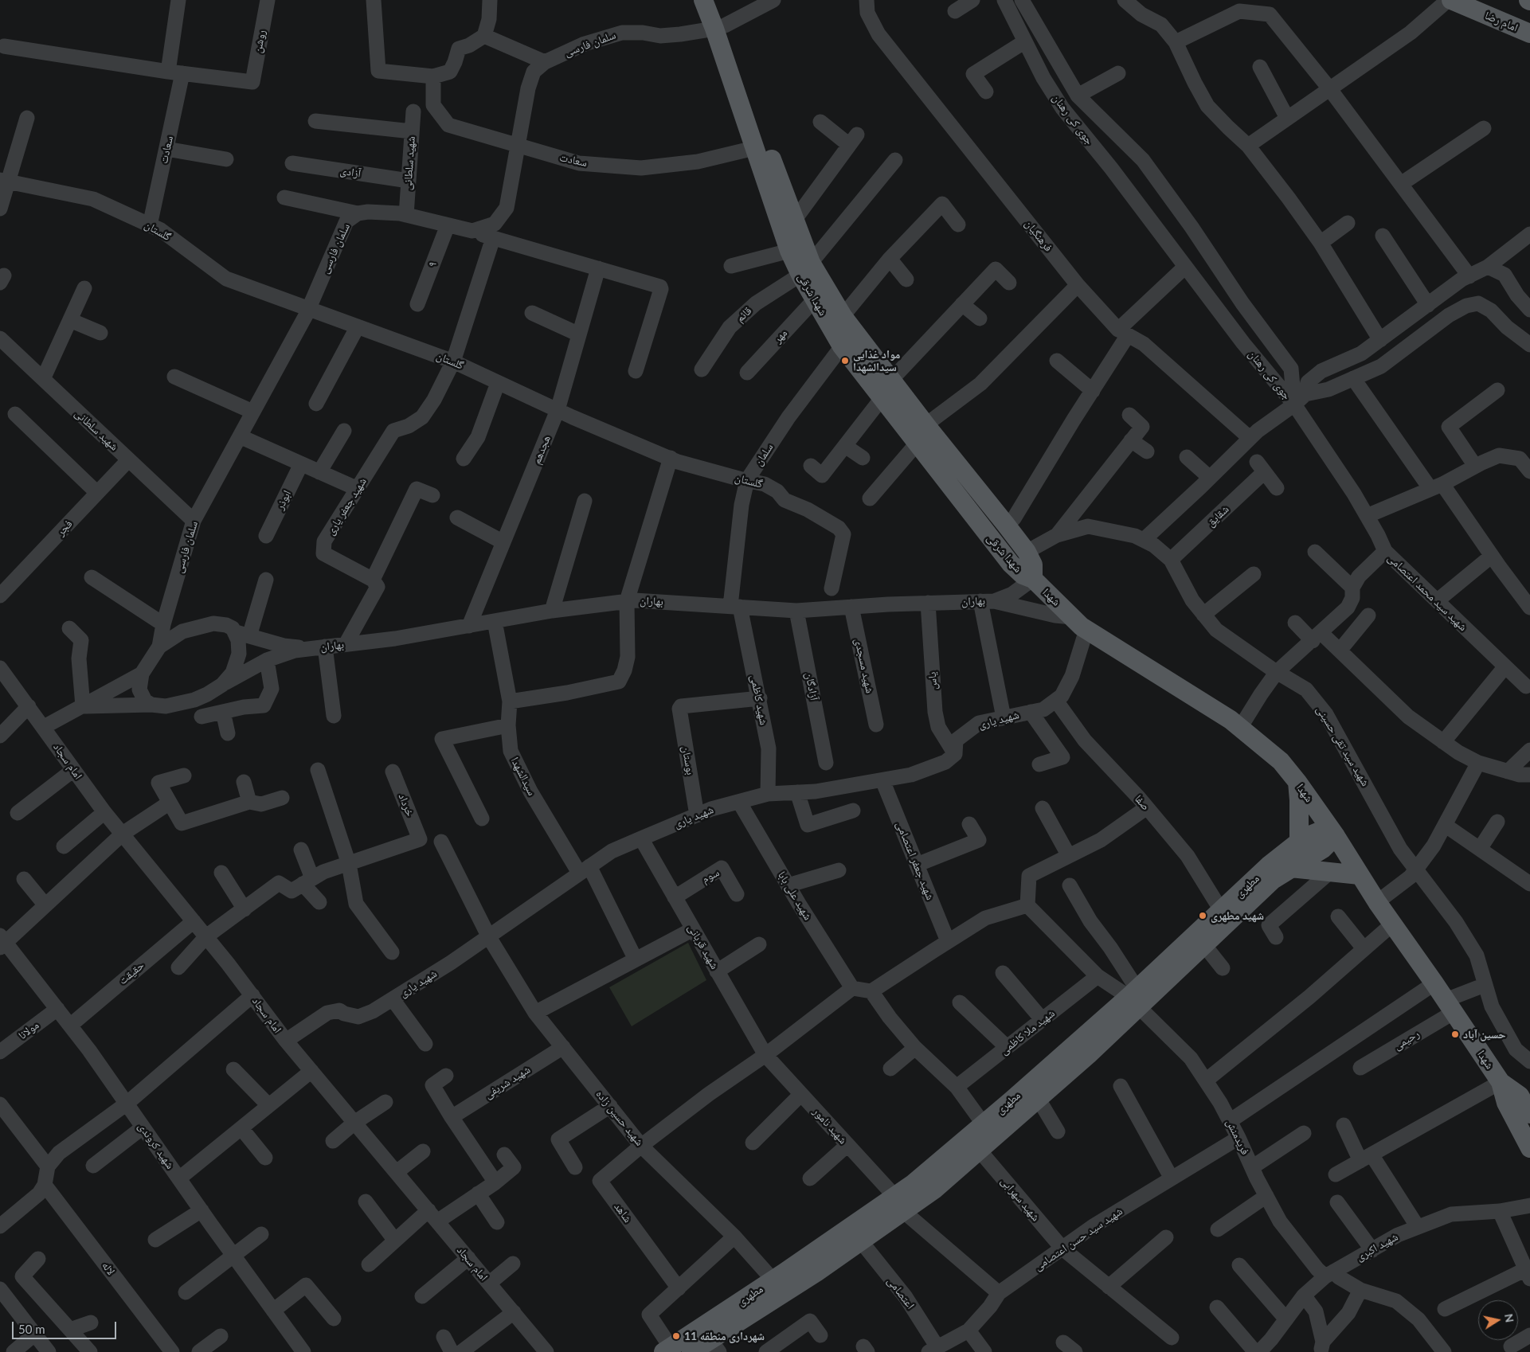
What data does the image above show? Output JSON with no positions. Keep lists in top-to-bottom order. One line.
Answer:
{"streets":{"main road":["امام رضا","شهدا شرقی","شهدا","مطهری"],"street":["روشن","سلمان فارسی","جوی کی رهنان","سعادت","شهید سلطانی","آزادی","گلستان","فرهنگیان","۹","قائم","مهر","هجدهم","سلمان","ابوذر","شهید جعفر یاری","شقایق","فجر","شهید سید محمد اعتصامی","بهاران","شهید مسجدی","یاس","آزادگان","شهید کاظمی","شهید یاری","شهید سید تقی حسینی","بوستان","امام سجاد","سیدالشهدا","صفا","خرداد","شهید جعفر اعتصامی","سوم","شهید علی بابا","شهید قربانی","حقیقت","مولانا","شهید ملا کاظمی","رحیمی","شهید شریفی","شهید حسین زاده","شهید نامور","فریدمنش","شهید کروندی","شهید سهرابی","شاهد","شهید سید حسن اعتصامی","شهید اکبری","لاله","اعتصامی"]},"crossings":[["روشن","سعادت"],["سلمان فارسی","سعادت"],["سلمان فارسی","شهید سلطانی"],["سلمان فارسی","گلستان"],["سلمان فارسی","۹"],["سلمان فارسی","شهدا شرقی"],["سلمان فارسی","بهاران"],["جوی کی رهنان","شهید سید محمد اعتصامی"],["سعادت","گلستان"],["سعادت","شهدا شرقی"],["شهید سلطانی","آزادی"],["شهید سلطانی","فجر"],["گلستان","هجدهم"],["گلستان","سلمان"],["گلستان","شهید جعفر یاری"],["شهدا شرقی","قائم"],["شهدا شرقی","مهر"],["شهدا شرقی","سلمان"],["شهدا شرقی","شهدا"],["شهدا شرقی","شهید سید تقی حسینی"],["هجدهم","بهاران"],["سلمان","بهاران"],["سلمان","شهید کاظمی"],["شقایق","شهید سید تقی حسینی"],["شهدا","شهید یاری"],["شهدا","مطهری"],["شهدا","رحیمی"],["بهاران","شهید مسجدی"],["بهاران","یاس"],["بهاران","آزادگان"],["بهاران","شهید کاظمی"],["بهاران","سیدالشهدا"],["یاس","شهید یاری"],["شهید کاظمی","شهید یاری"],["شهید کاظمی","بوستان"],["شهید یاری","بوستان"],["شهید یاری","امام سجاد"],["شهید یاری","سیدالشهدا"],["شهید یاری","صفا"],["شهید یاری","شهید جعفر اعتصامی"],["شهید یاری","شهید علی بابا"],["شهید یاری","شهید قربانی"],["شهید یاری","شهید حسین زاده"],["شهید سید تقی حسینی","رحیمی"],["امام سجاد","حقیقت"],["صفا","مطهری"],["سوم","شهید قربانی"],["مطهری","شهید حسین زاده"],["مطهری","شهید نامور"],["مطهری","فریدمنش"],["مطهری","شهید سهرابی"],["مطهری","اعتصامی"],["شهید قربانی","شهید نامور"],["حقیقت","شهید کروندی"],["مولانا","شهید کروندی"],["شهید شریفی","شهید حسین زاده"],["شهید حسین زاده","شاهد"],["شهید نامور","شهید سید حسن اعتصامی"],["فریدمنش","شهید سید حسن اعتصامی"],["فریدمنش","شهید اکبری"],["شهید سهرابی","شهید سید حسن اعتصامی"],["شهید سید حسن اعتصامی","اعتصامی"]],"places":["مواد غذایی سیدالشهدا","شهید مطهری","حسین آباد","شهرداری منطقه 11"],"scale_bar":"50 m","north":"right"}
